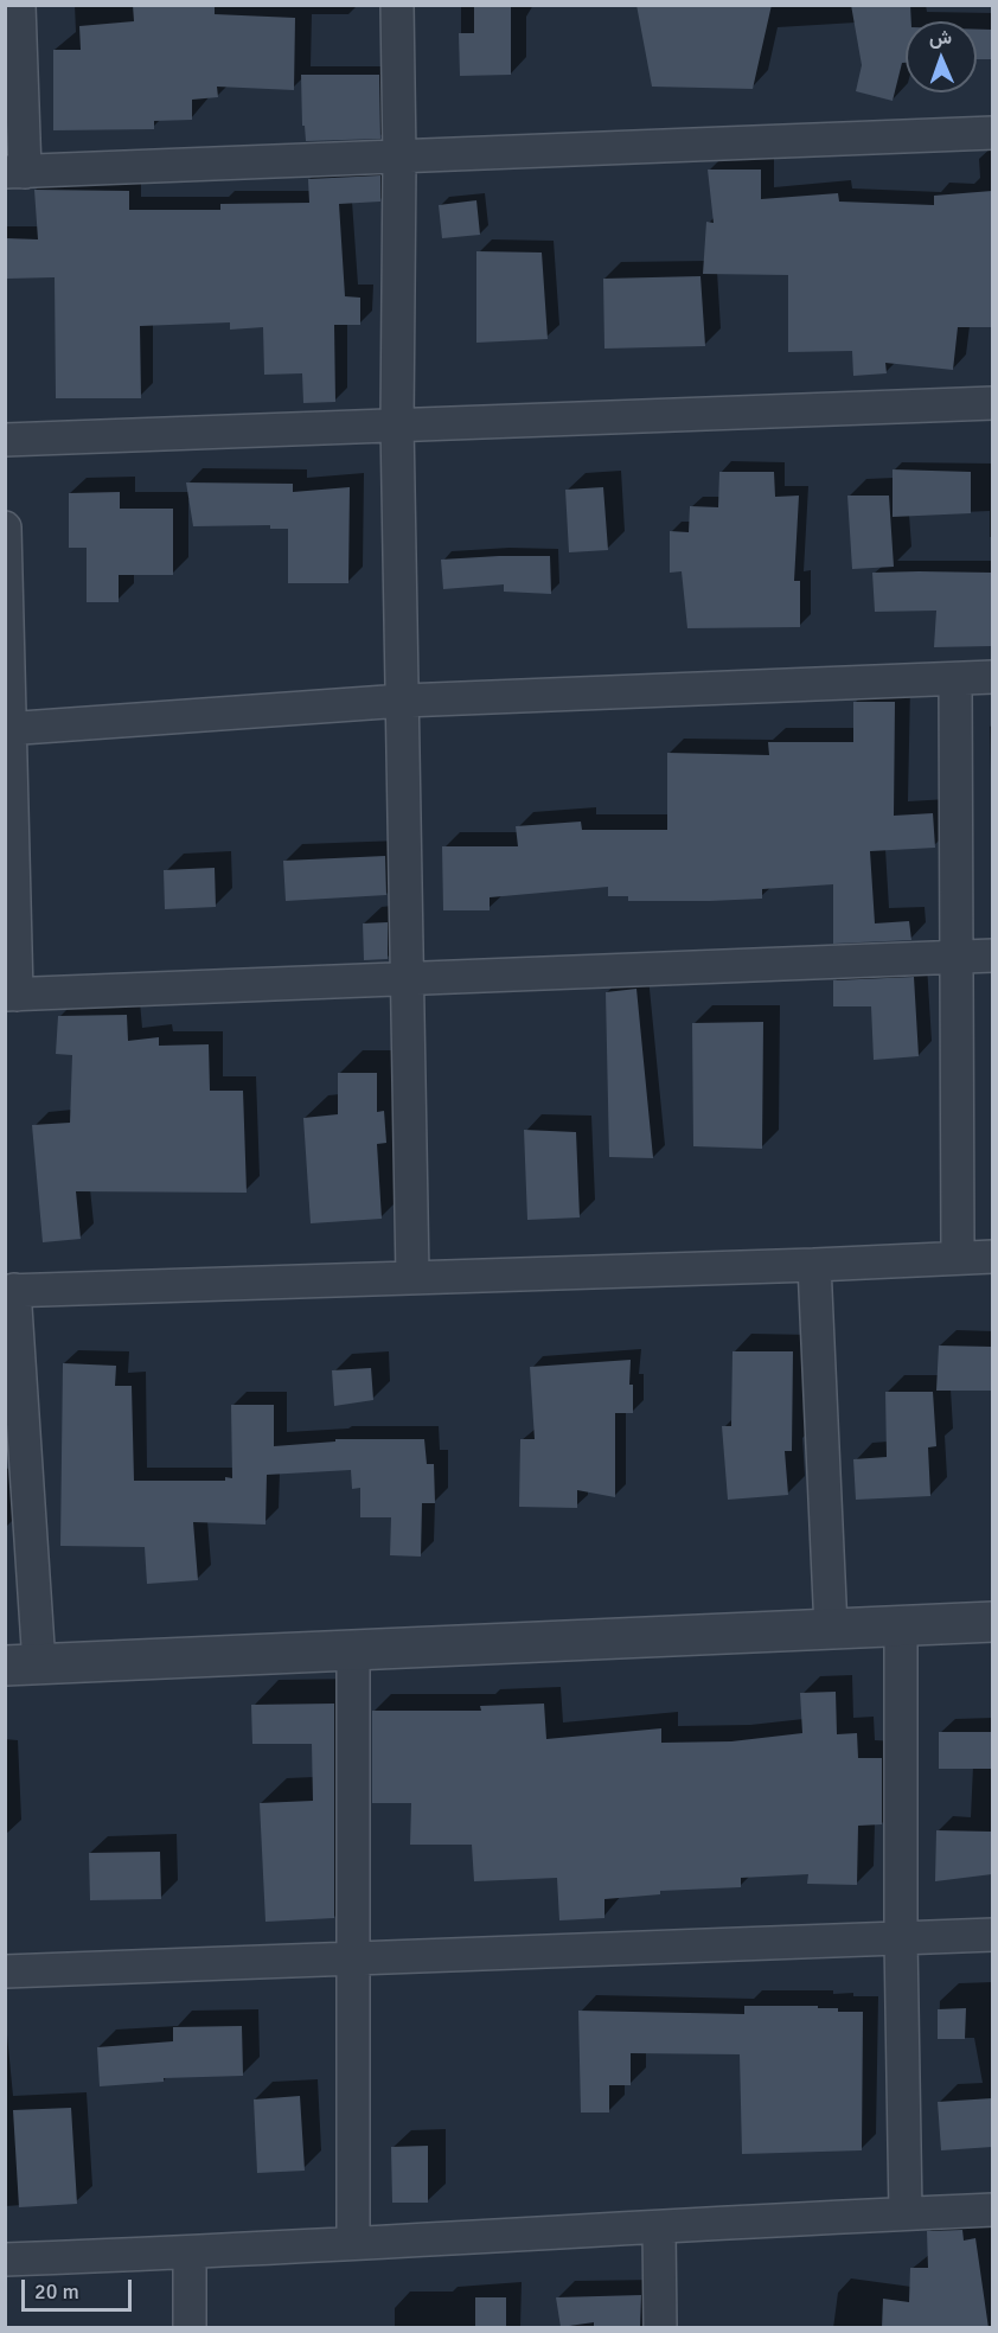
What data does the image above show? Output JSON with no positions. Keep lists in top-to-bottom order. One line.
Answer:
{"scale_bar":"20 m","north":"top"}
